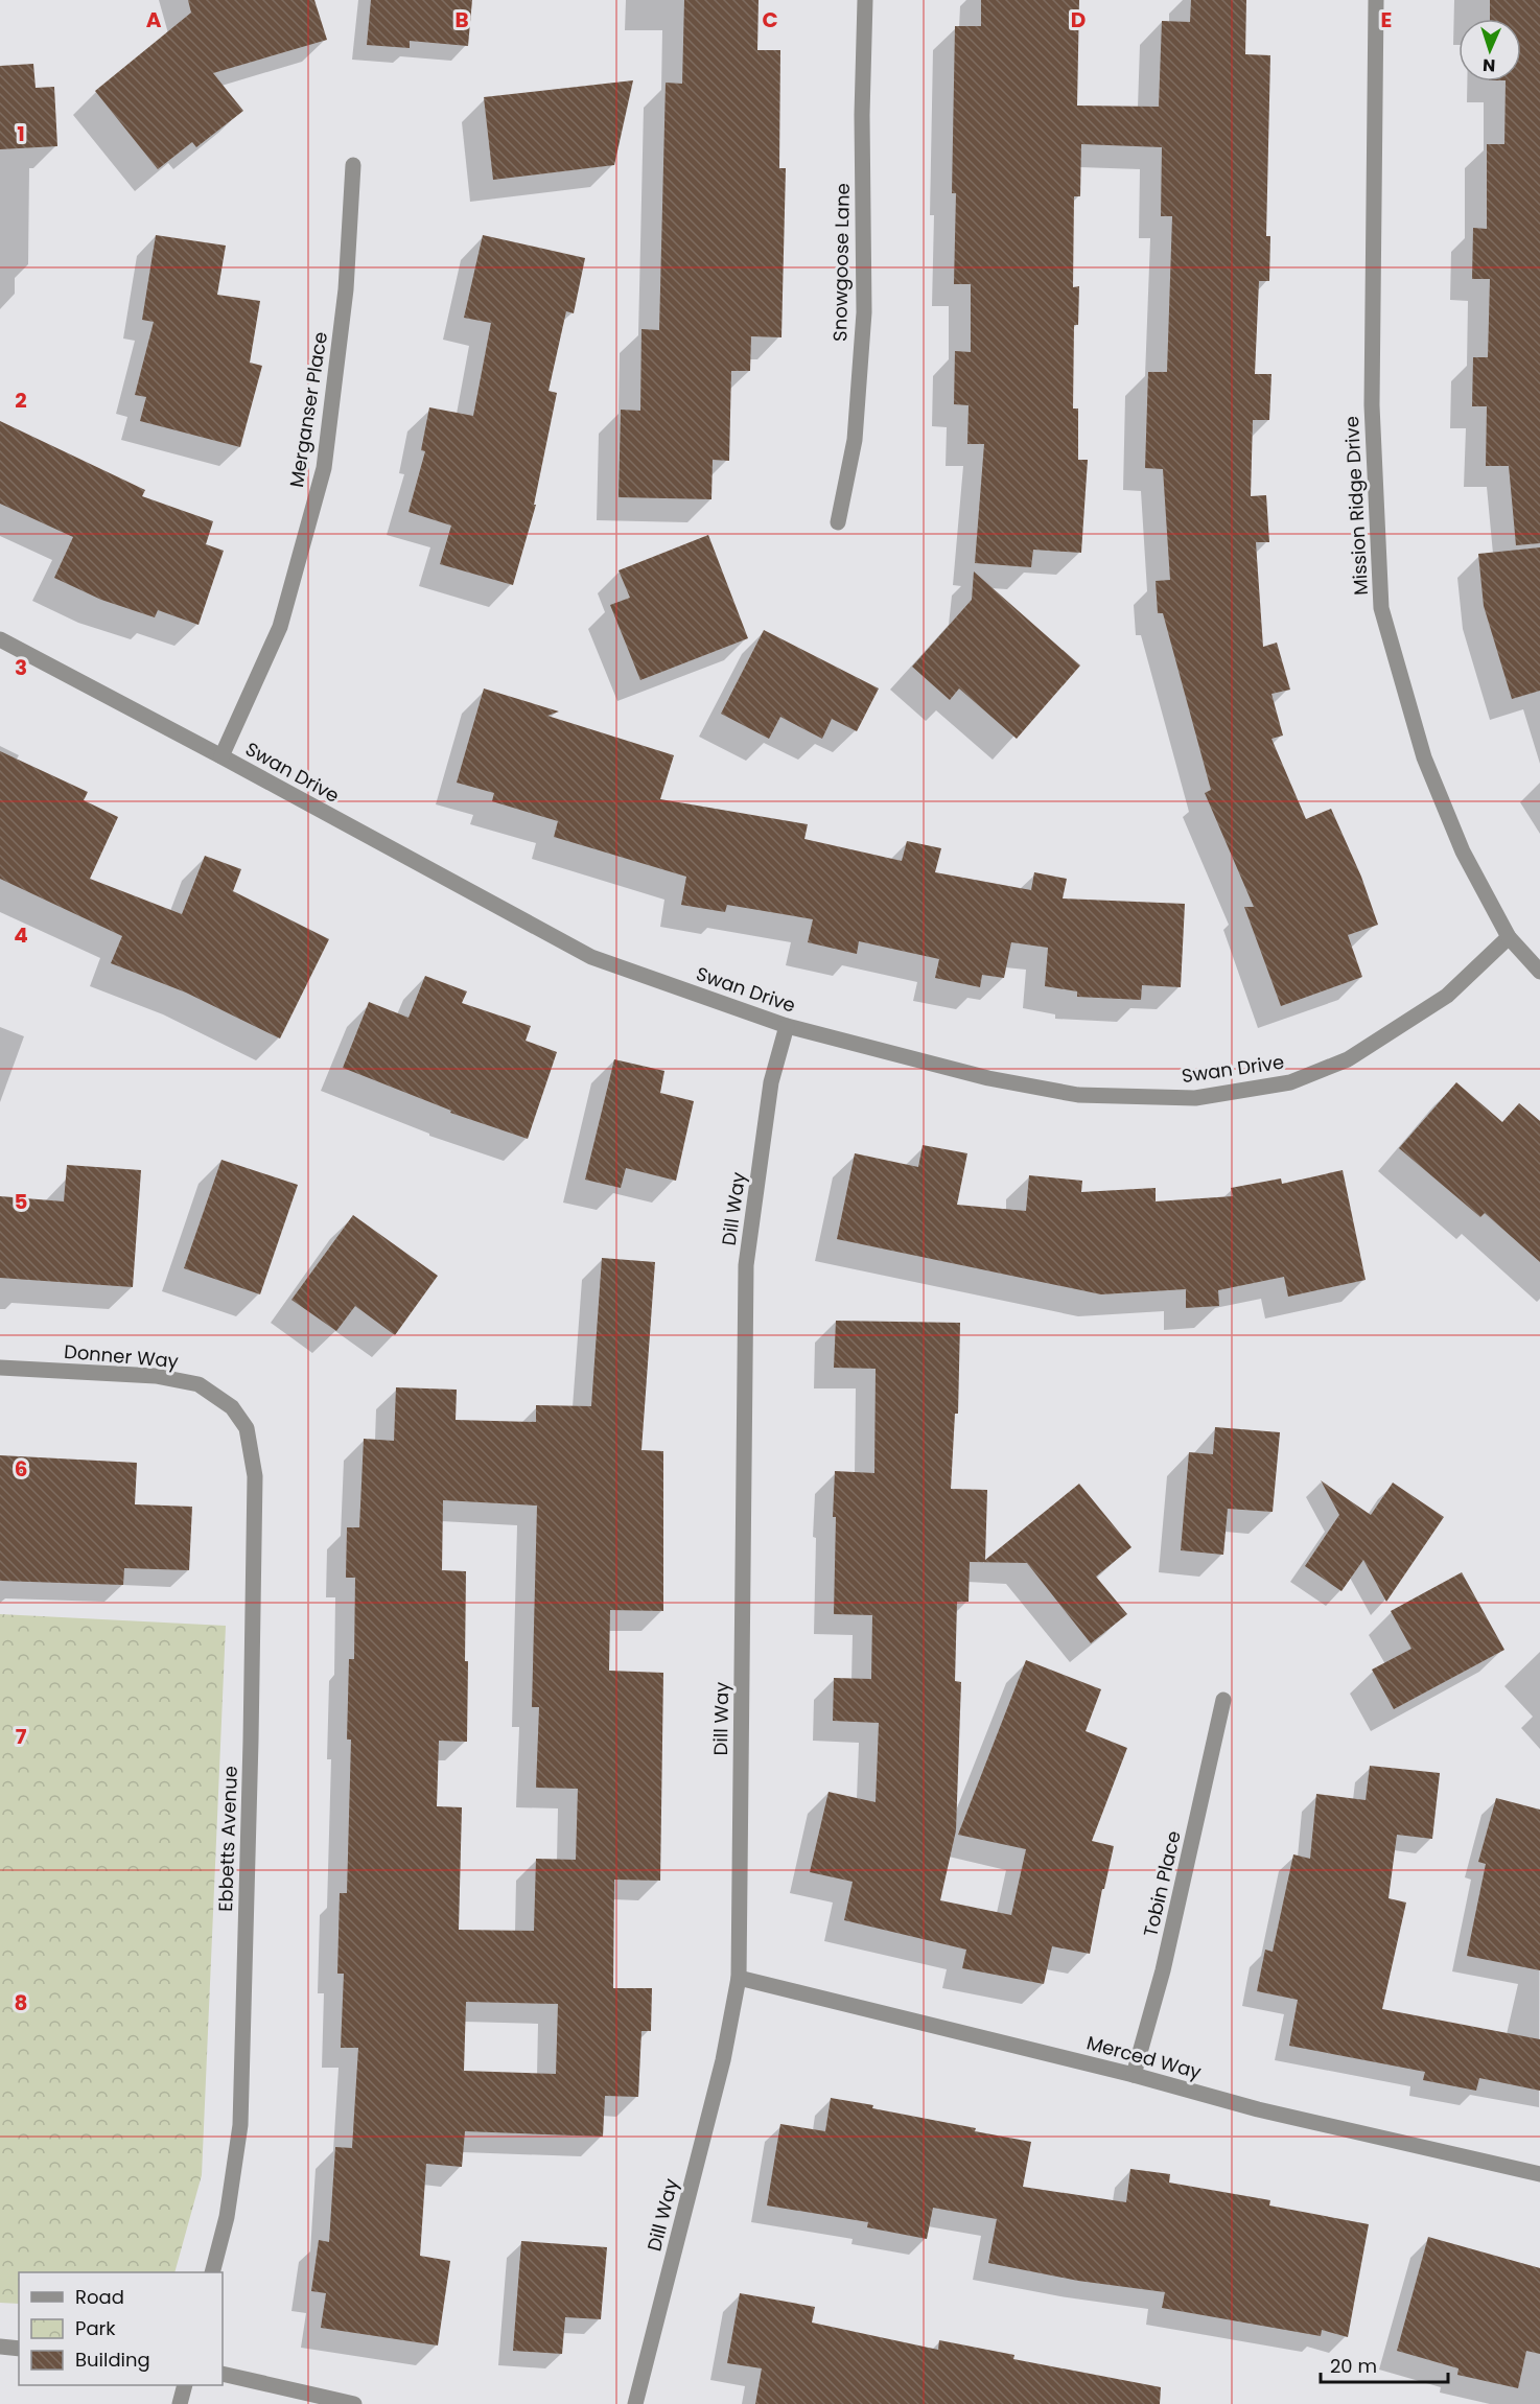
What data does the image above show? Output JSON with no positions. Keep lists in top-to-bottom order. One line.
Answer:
{"streets":{"street":["Snowgoose Lane","Merganser Place","Mission Ridge Drive","Swan Drive","Dill Way","Donner Way","Ebbetts Avenue","Tobin Place","Merced Way"]},"crossings":[["Merganser Place","Swan Drive"],["Mission Ridge Drive","Swan Drive"],["Swan Drive","Dill Way"],["Dill Way","Merced Way"],["Donner Way","Ebbetts Avenue"],["Tobin Place","Merced Way"]],"legend":["Road","Park","Building"],"scale_bar":"20 m","north":"bottom","grid":{"columns":["A","B","C","D","E"],"rows":["1","2","3","4","5","6","7","8"]}}
